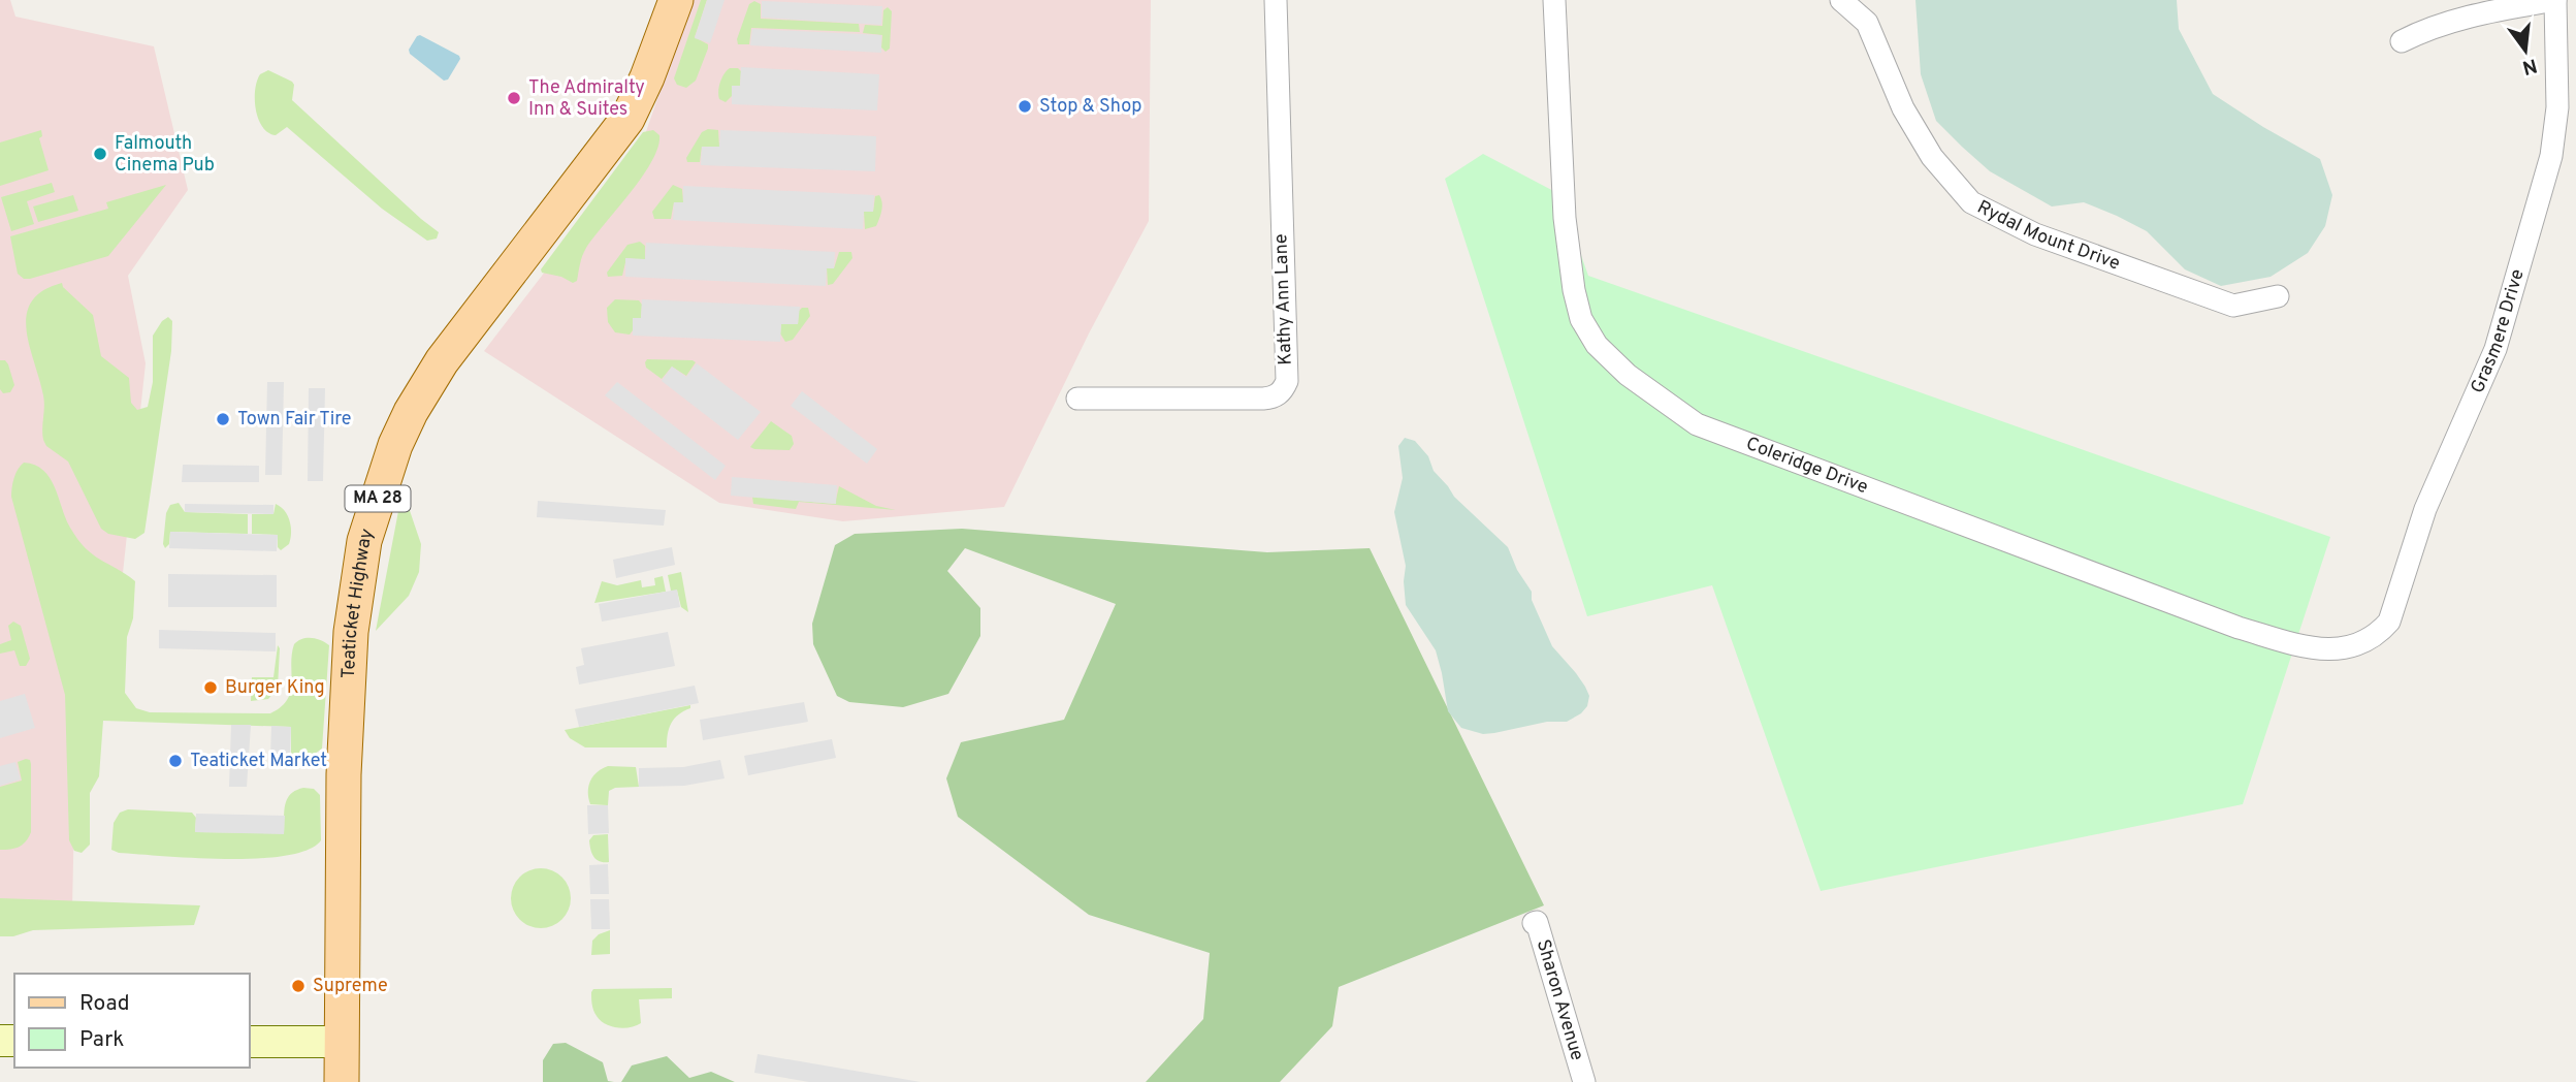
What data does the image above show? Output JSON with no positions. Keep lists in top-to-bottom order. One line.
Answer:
{"streets":{"main road":["MA 28","Teaticket Highway"],"street":["Rydal Mount Drive","Kathy Ann Lane","Grasmere Drive","Coleridge Drive","Sharon Avenue"]},"crossings":[["Grasmere Drive","Coleridge Drive"]],"places":["The Admiralty Inn & Suites","Stop & Shop","Falmouth Cinema Pub","Town Fair Tire","Burger King","Teaticket Market","Supreme"],"legend":["Road","Park"],"north":"bottom"}
